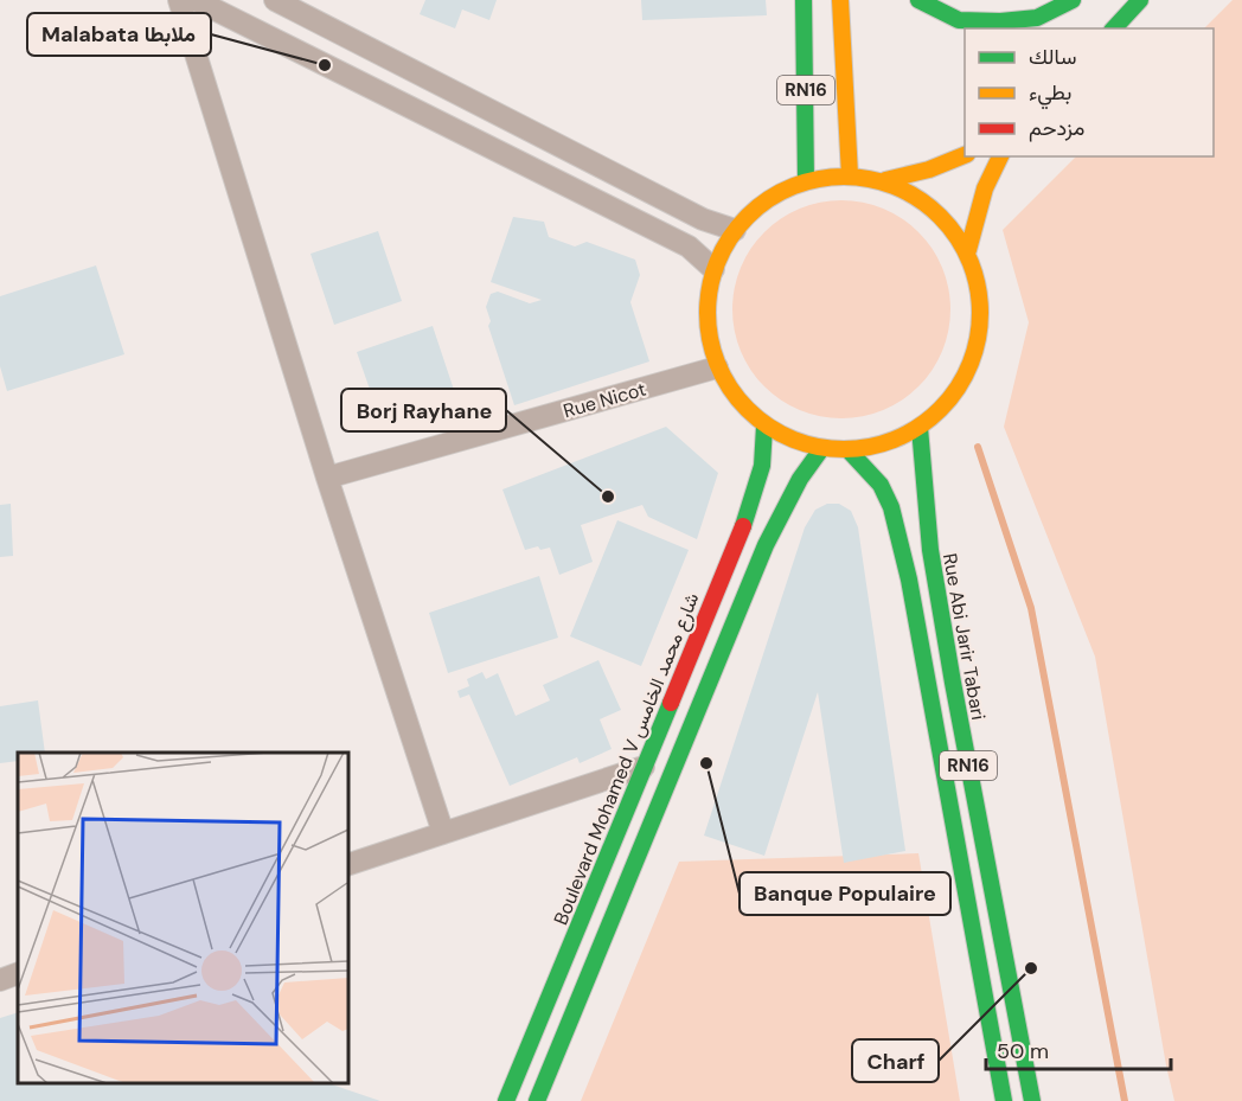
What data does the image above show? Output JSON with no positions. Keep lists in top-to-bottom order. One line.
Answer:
{"streets":{"main road":["RN16","Rue Abi Jarir Tabari","Boulevard Mohamed V شارع محمد الخامس"],"street":["Rue Nicot"]},"places":["Malabata ملابطا","Borj Rayhane","Banque Populaire","Charf"],"legend":["سالك","بطيء","مزدحم"],"scale_bar":"50 m"}
